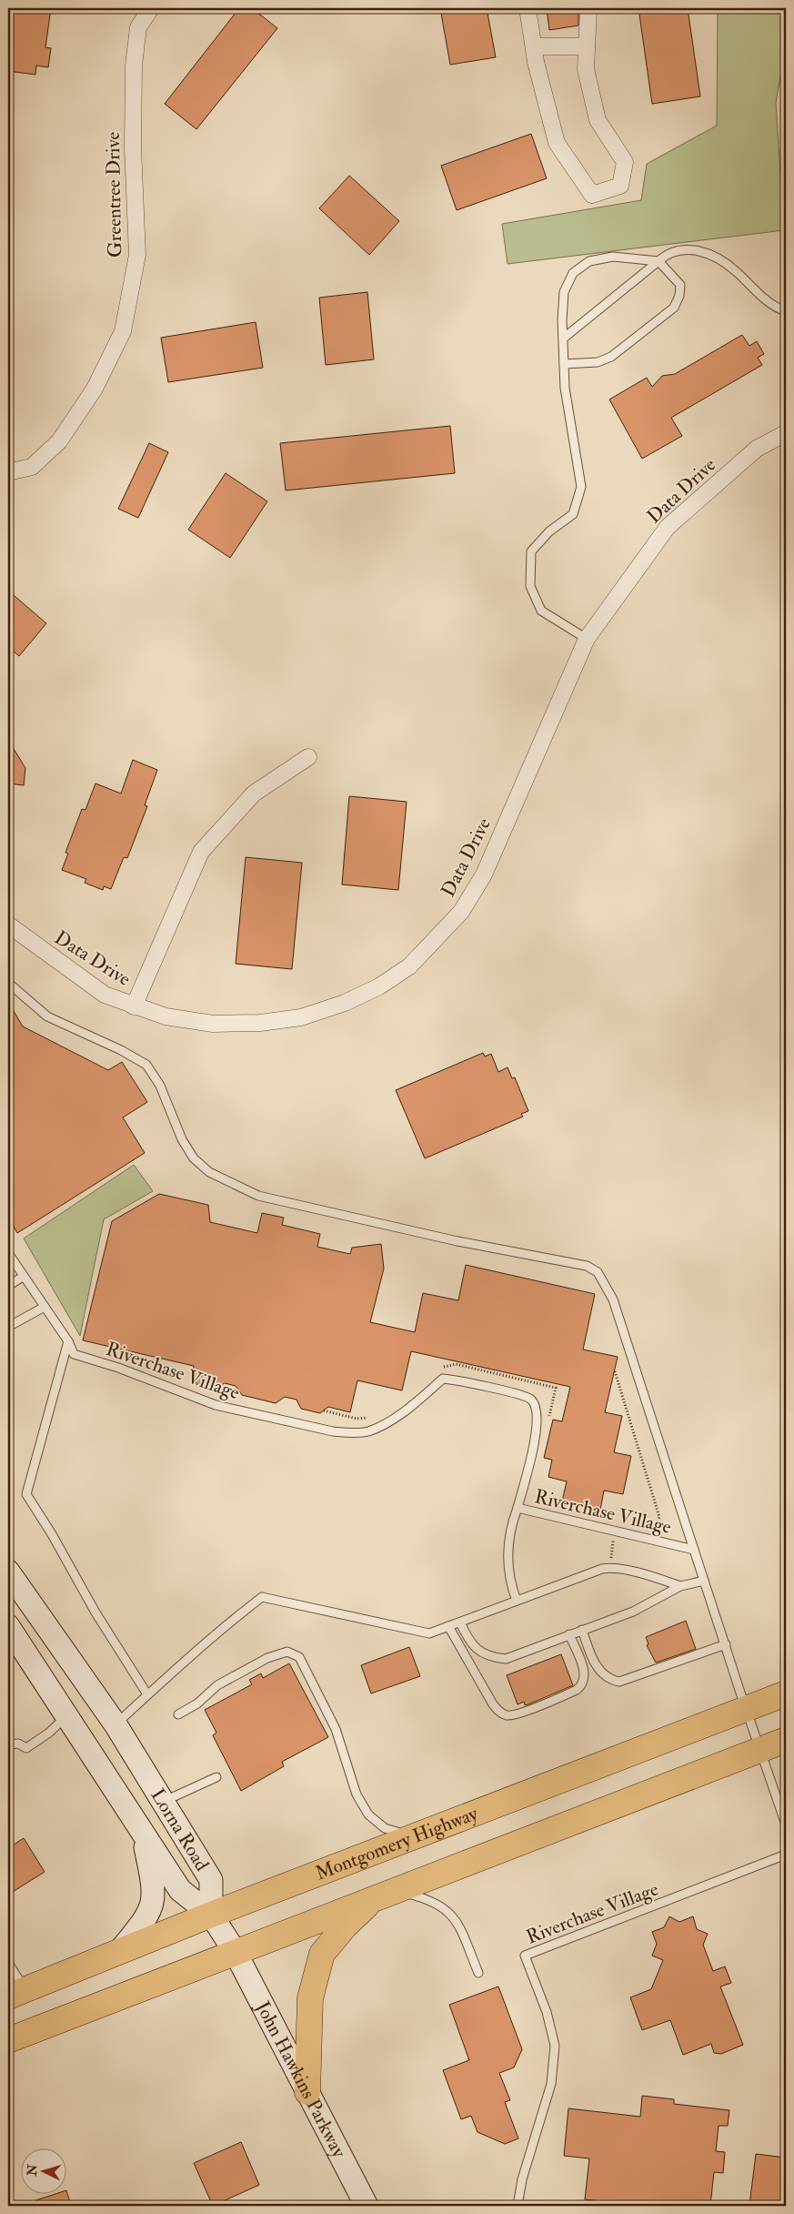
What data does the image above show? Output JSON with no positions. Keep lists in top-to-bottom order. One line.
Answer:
{"streets":{"main road":["Montgomery Highway"],"street":["Greentree Drive","Data Drive","Lorna Road","John Hawkins Parkway"],"lane":["Riverchase Village"]},"crossings":[["Riverchase Village","Montgomery Highway"],["Lorna Road","Montgomery Highway"],["Lorna Road","John Hawkins Parkway"],["Montgomery Highway","John Hawkins Parkway"]],"north":"left"}
